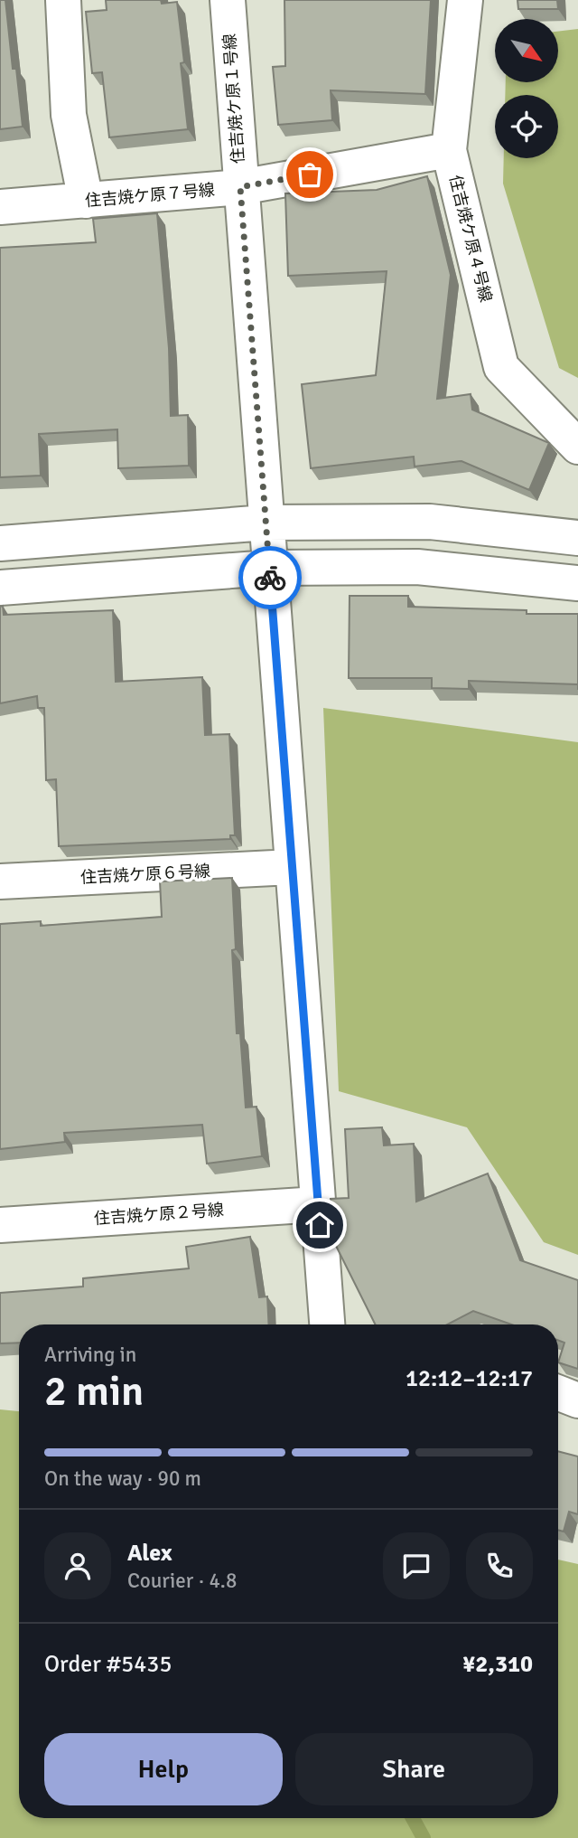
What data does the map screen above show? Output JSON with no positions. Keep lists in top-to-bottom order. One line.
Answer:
{"streets":{"street":["住吉焼ケ原１号線","住吉焼ケ原７号線","住吉焼ケ原４号線","住吉焼ケ原６号線","住吉焼ケ原２号線"]},"crossings":[["住吉焼ケ原１号線","住吉焼ケ原７号線"],["住吉焼ケ原１号線","住吉焼ケ原６号線"],["住吉焼ケ原１号線","住吉焼ケ原２号線"],["住吉焼ケ原７号線","住吉焼ケ原４号線"]],"north":"bottom right","page":{"heading":["2 min","Arriving in","12:12–12:17"],"panel":["Alex","Courier · 4.8","Order #5435","¥2,310"],"bar":"On the way · 90 m","buttons":["Help","Share"]}}
